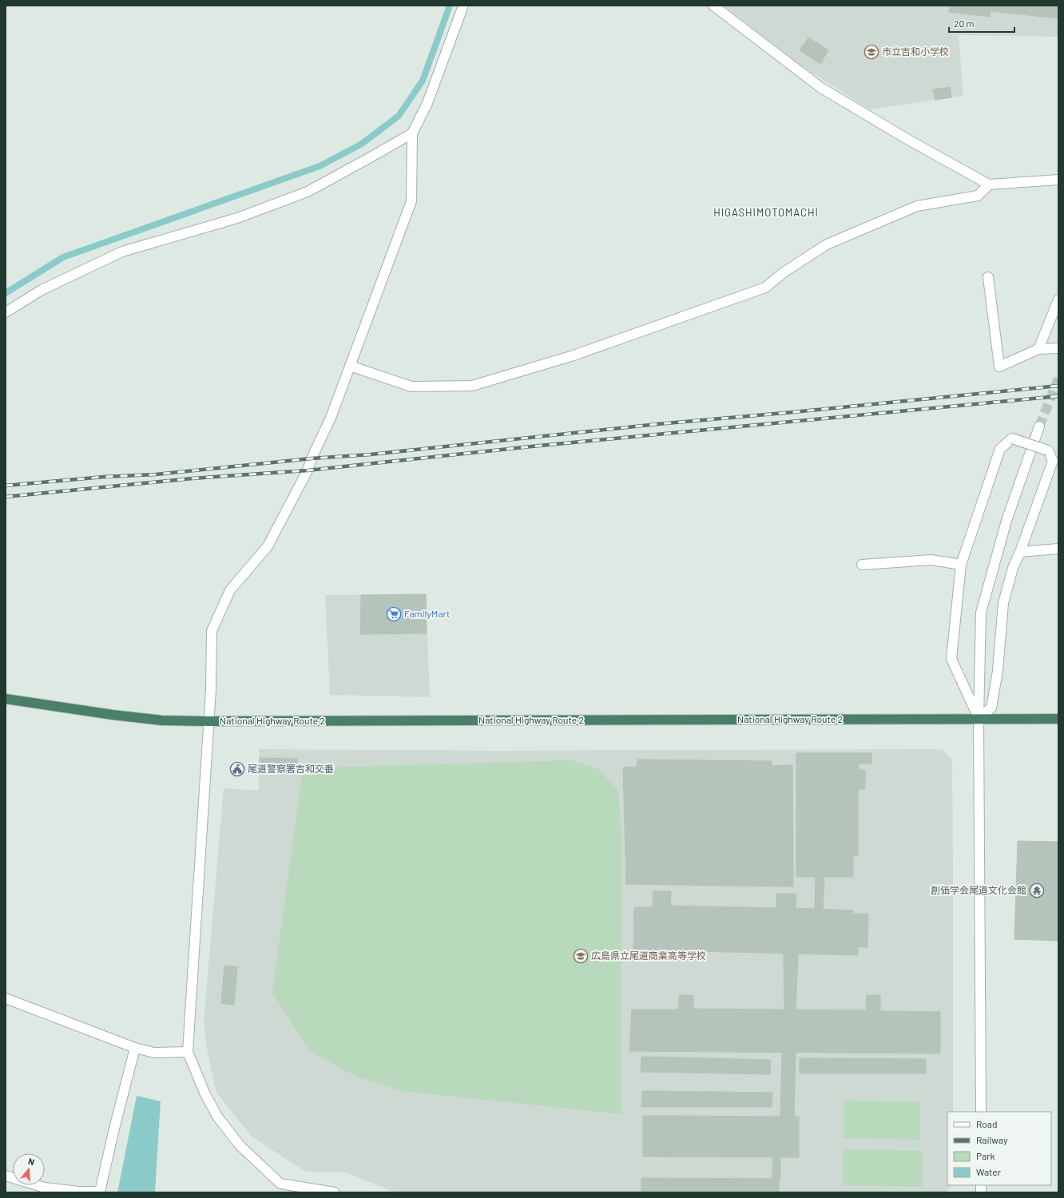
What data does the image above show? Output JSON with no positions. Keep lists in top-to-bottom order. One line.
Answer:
{"streets":{"highway":["National Highway Route 2"]},"districts":["HIGASHIMOTOMACHI"],"places":{"school or university":["市立吉和小学校","広島県立尾道商業高等学校"],"supermarket":["FamilyMart"],"public building":["尾道警察署吉和交番"],"temple":["創価学会尾道文化会館"]},"legend":["Road","Railway","Park","Water"],"scale_bar":"20 m","north":"top"}
